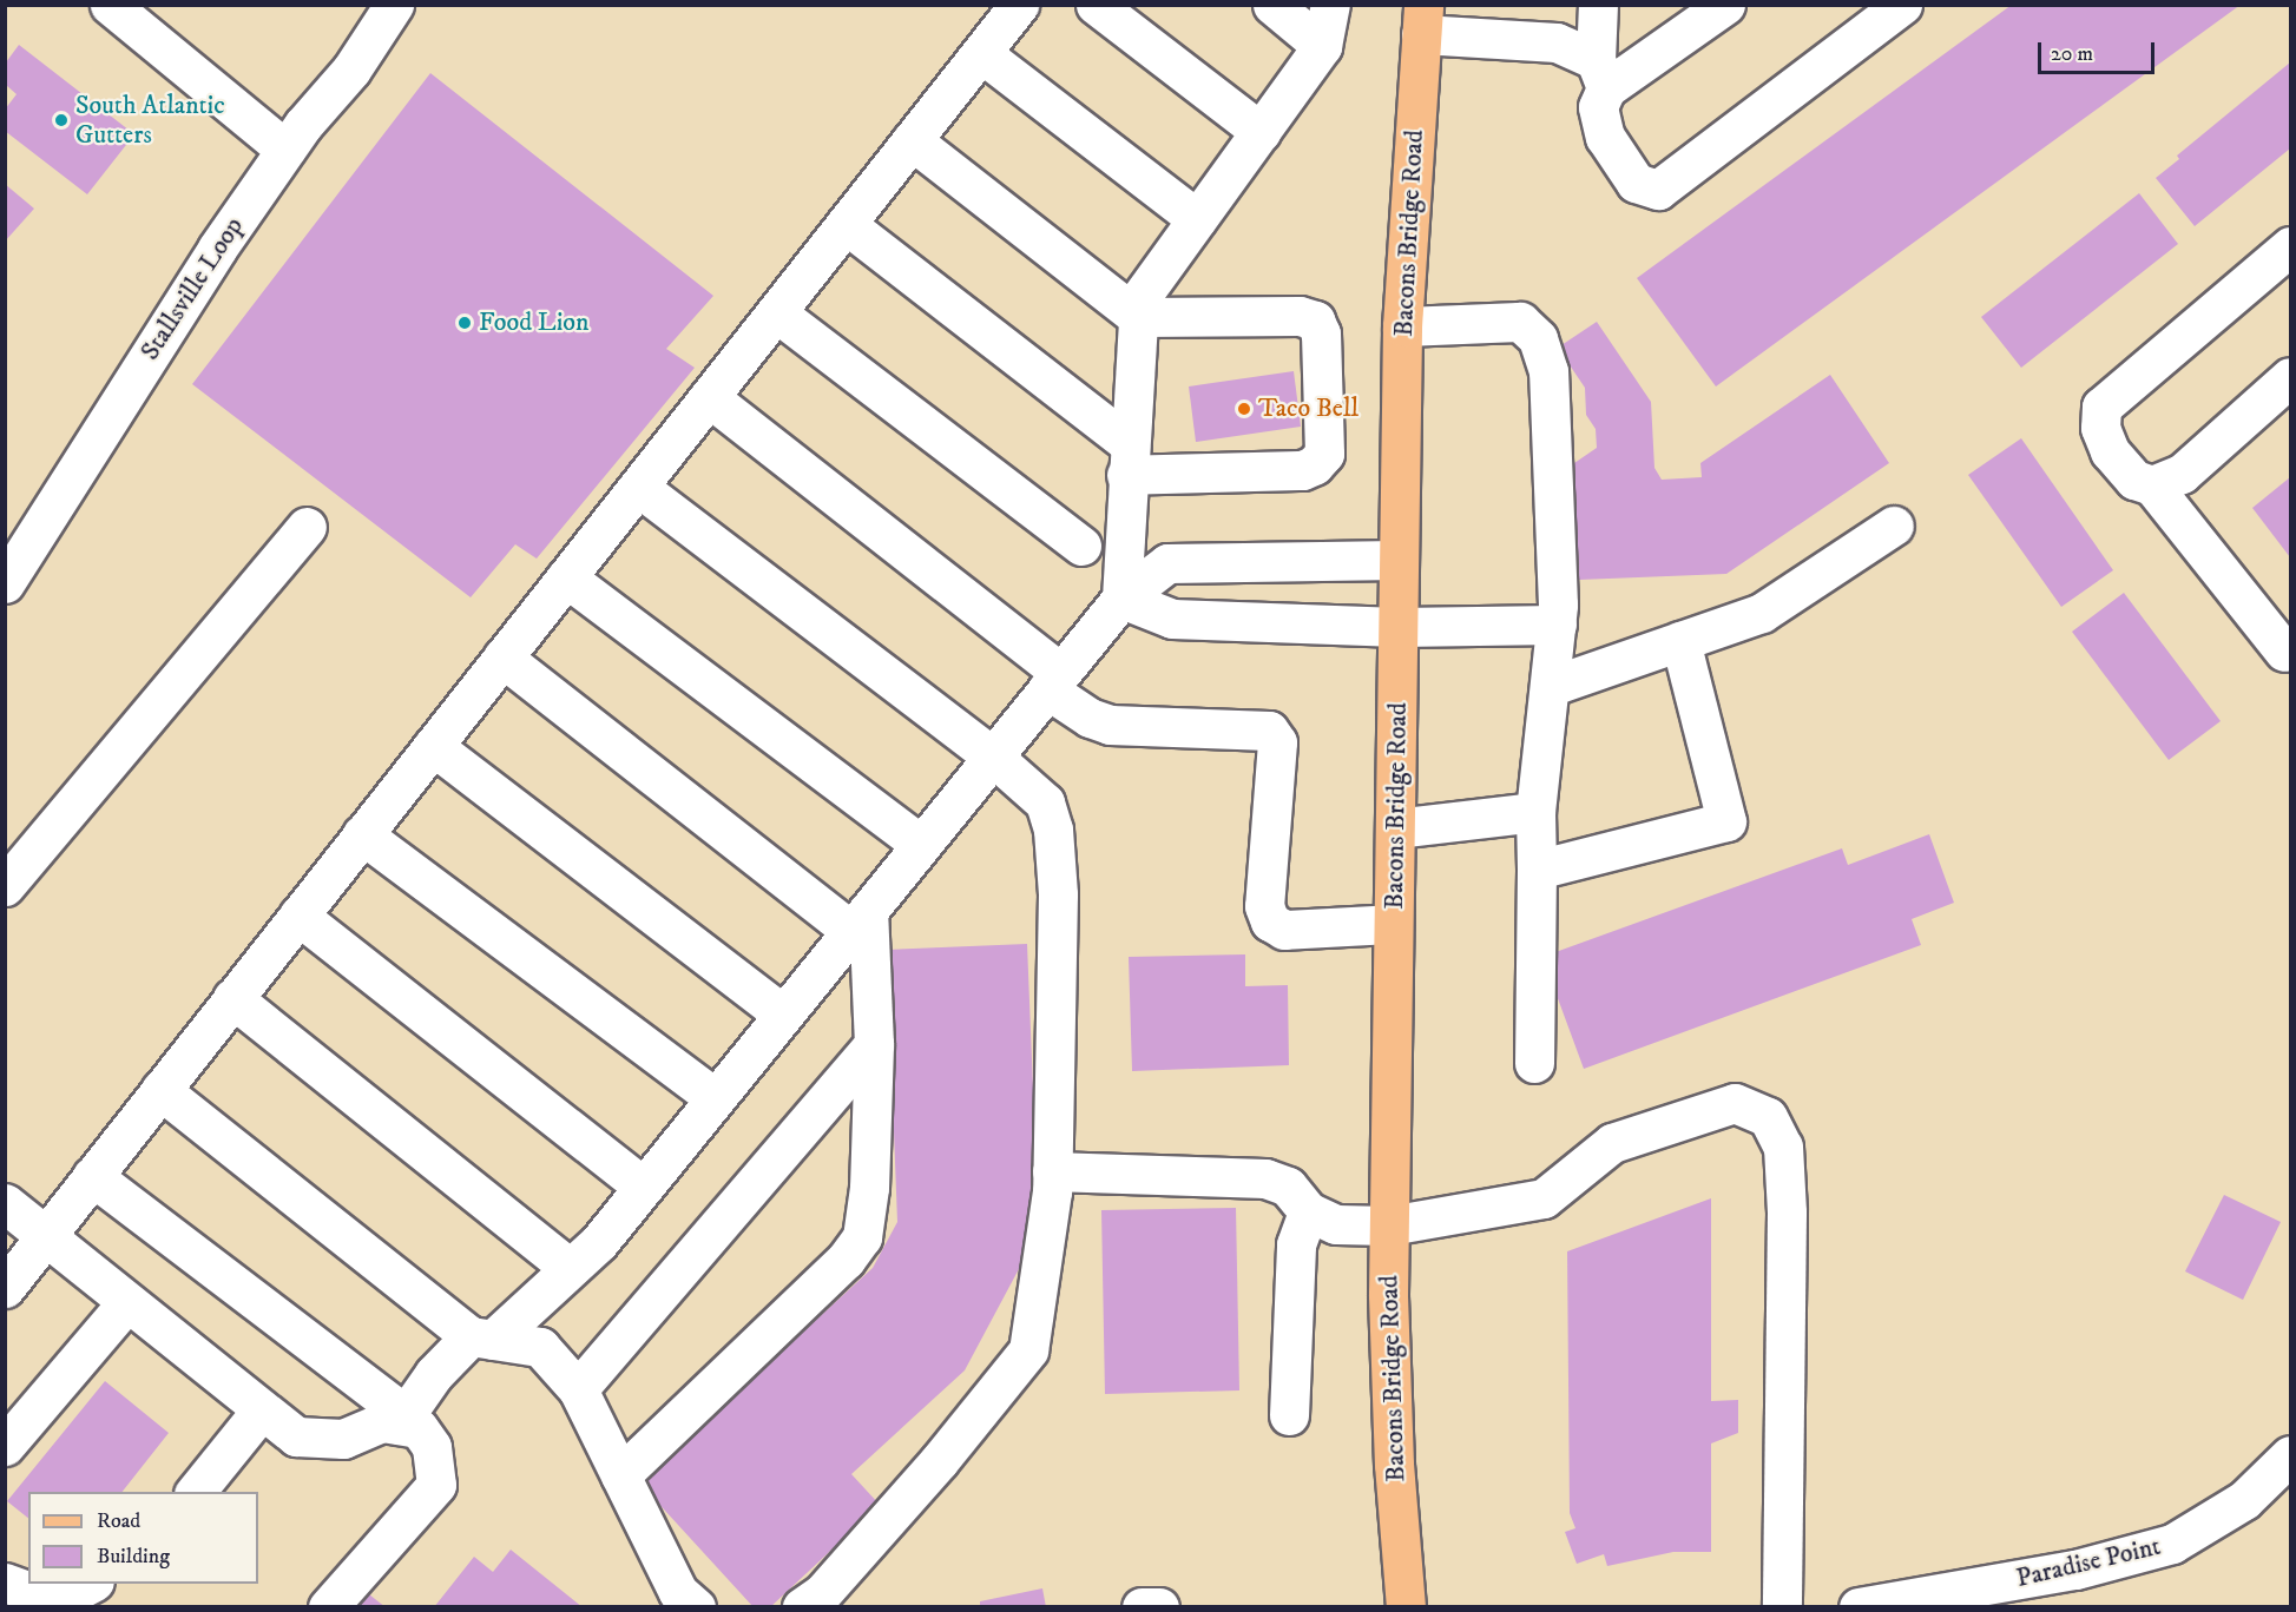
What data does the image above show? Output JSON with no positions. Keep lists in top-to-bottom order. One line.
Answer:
{"streets":{"main road":["Bacons Bridge Road"],"street":["Stallsville Loop","Paradise Point"]},"places":["South Atlantic Gutters","Food Lion","Taco Bell"],"legend":["Road","Building"],"scale_bar":"20 m"}
